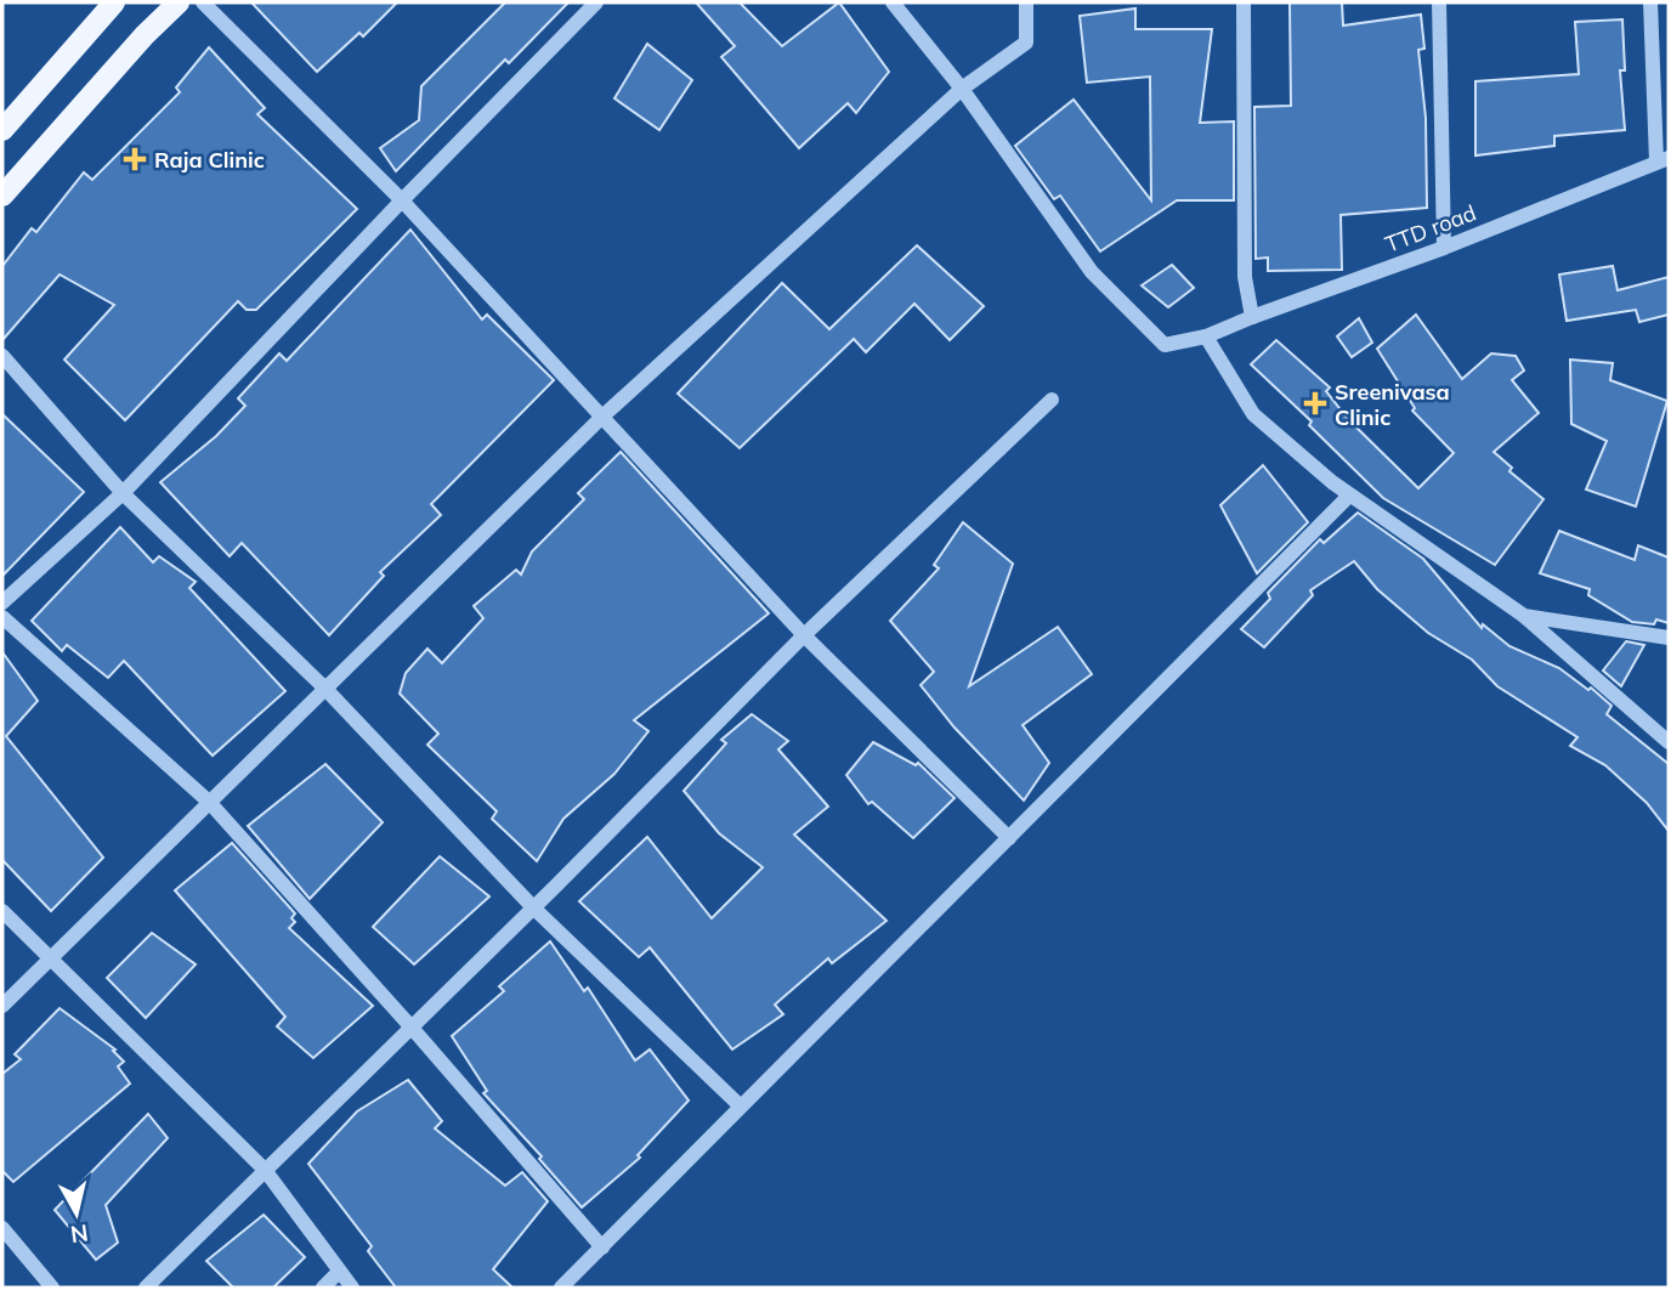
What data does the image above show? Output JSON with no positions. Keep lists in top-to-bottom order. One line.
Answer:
{"streets":{"street":["TTD road"]},"places":{"health":["Raja Clinic","Sreenivasa Clinic"]},"north":"bottom"}
